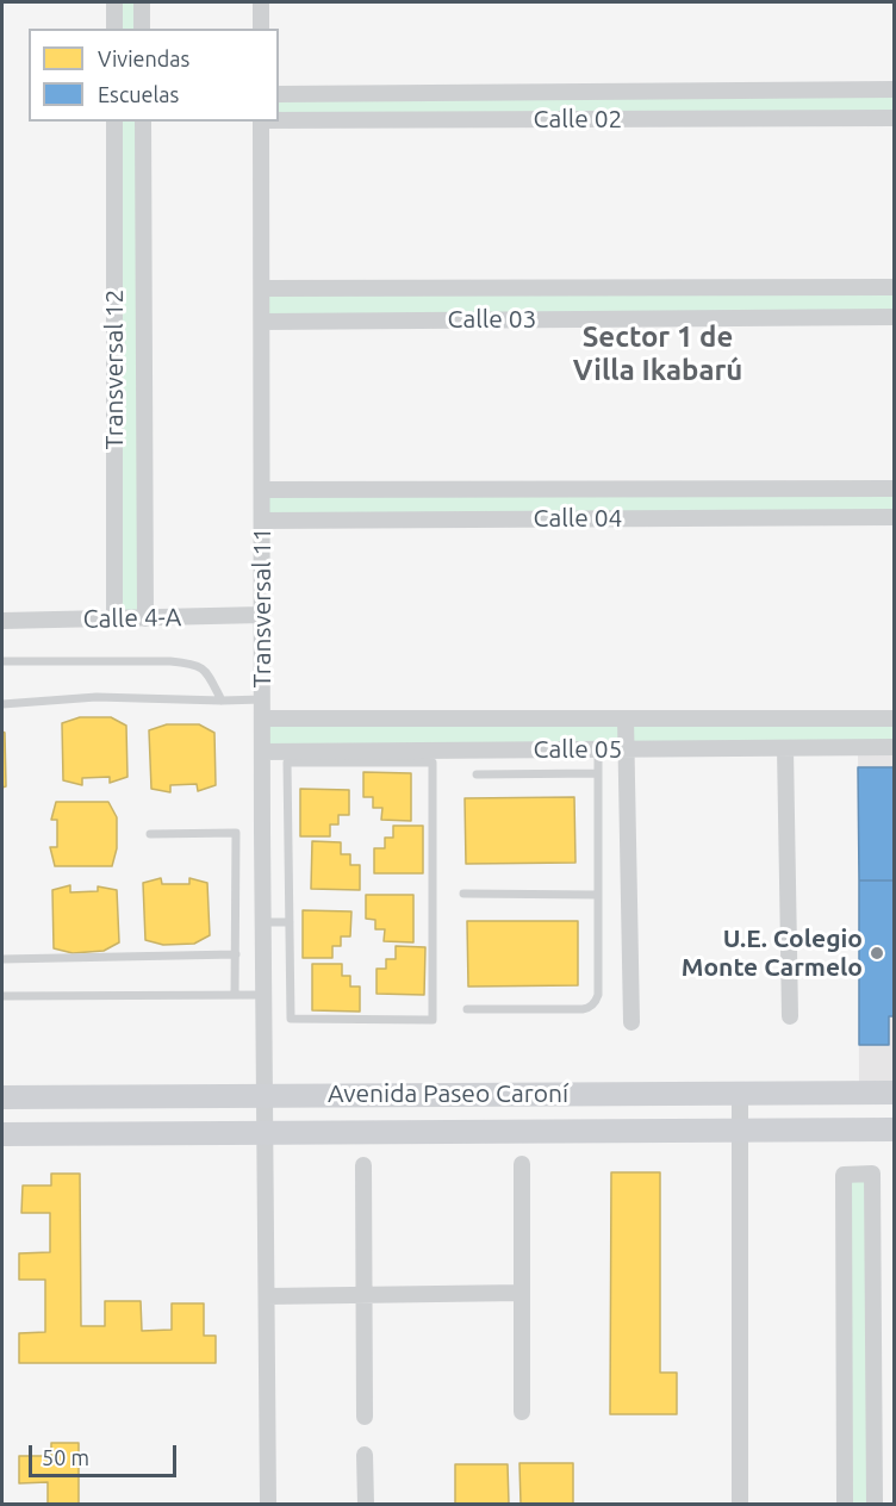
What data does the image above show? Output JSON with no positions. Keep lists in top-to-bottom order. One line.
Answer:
{"streets":{"street":["Calle 02","Calle 03","Transversal 12","Calle 04","Transversal 11","Calle 4-A","Calle 05","Avenida Paseo Caroní"]},"crossings":[["Calle 03","Transversal 11"],["Transversal 12","Calle 4-A"],["Calle 04","Transversal 11"],["Transversal 11","Calle 4-A"],["Transversal 11","Calle 05"],["Transversal 11","Avenida Paseo Caroní"]],"districts":["Sector 1 de Villa Ikabarú"],"places":["U.E. Colegio Monte Carmelo"],"legend":["Viviendas","Escuelas"],"scale_bar":"50 m"}
